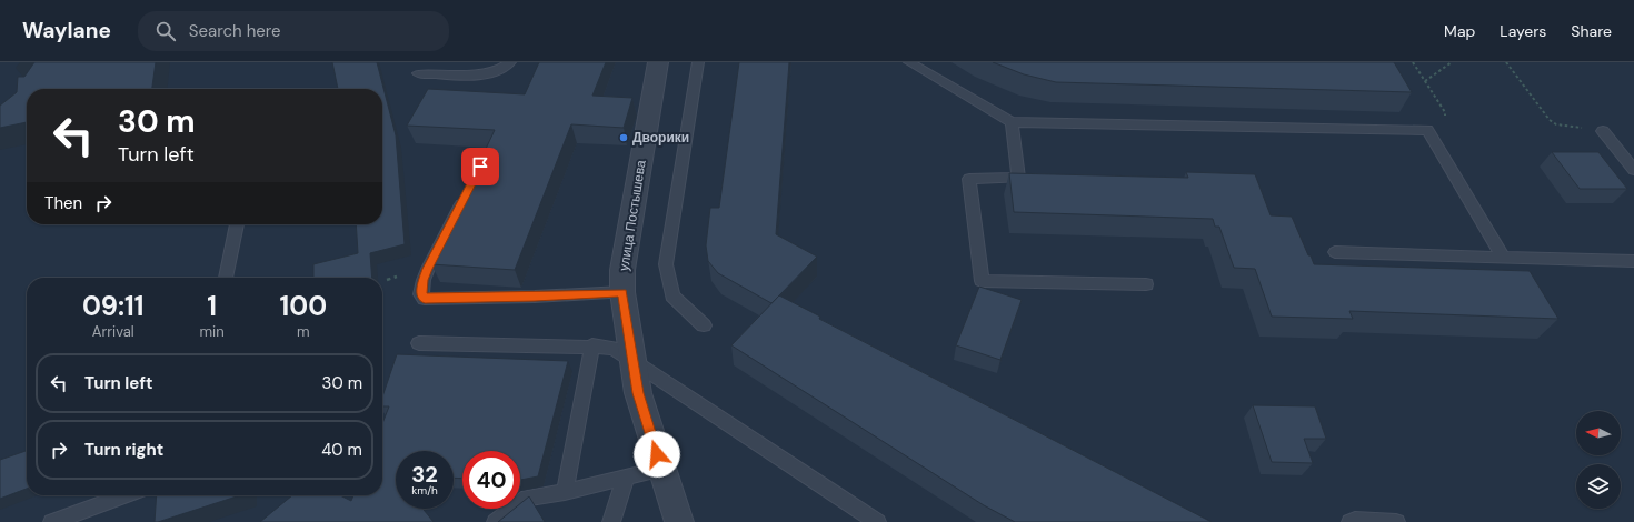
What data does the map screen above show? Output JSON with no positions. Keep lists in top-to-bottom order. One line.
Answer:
{"streets":{"street":["улица Постышева"]},"places":["Дворики"],"north":"left","page":{"header":"Waylane","search":"Search here","nav":["Map","Layers","Share"],"turn":["30 m","Turn left"],"then":"Then","eta":["09:11","Arrival","1","min","100","m"],"list":[{"name":"Turn left","value":"30 m"},{"name":"Turn right","value":"40 m"}],"speed":"32 km/h","limit":"40"}}
